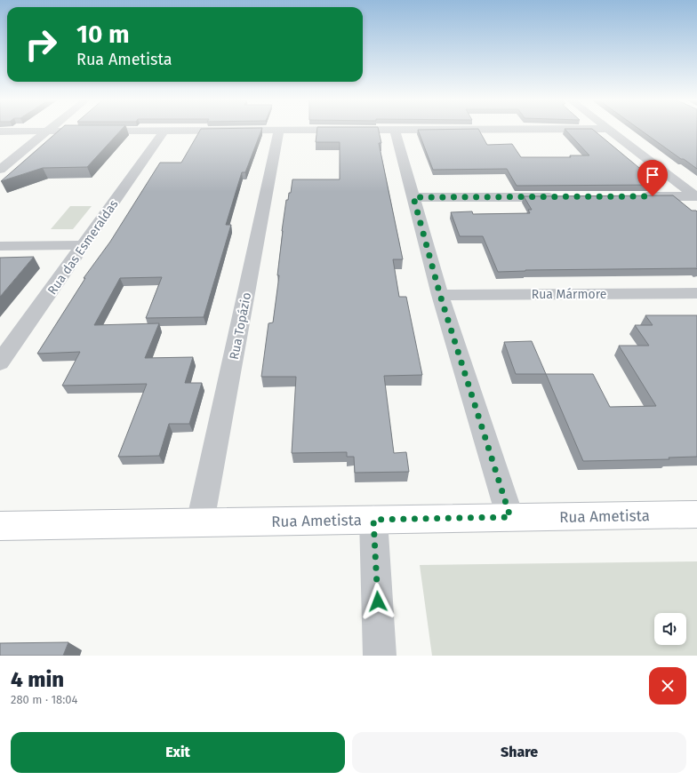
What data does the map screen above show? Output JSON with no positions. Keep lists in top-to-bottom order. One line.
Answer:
{"streets":{"street":["Rua das Esmeraldas","Rua Mármore","Rua Topázio","Rua Ametista"]},"crossings":[["Rua Topázio","Rua Ametista"]],"page":{"turn":["10 m","Rua Ametista"],"heading":["4 min","280 m · 18:04"],"buttons":["Exit","Share"]}}
